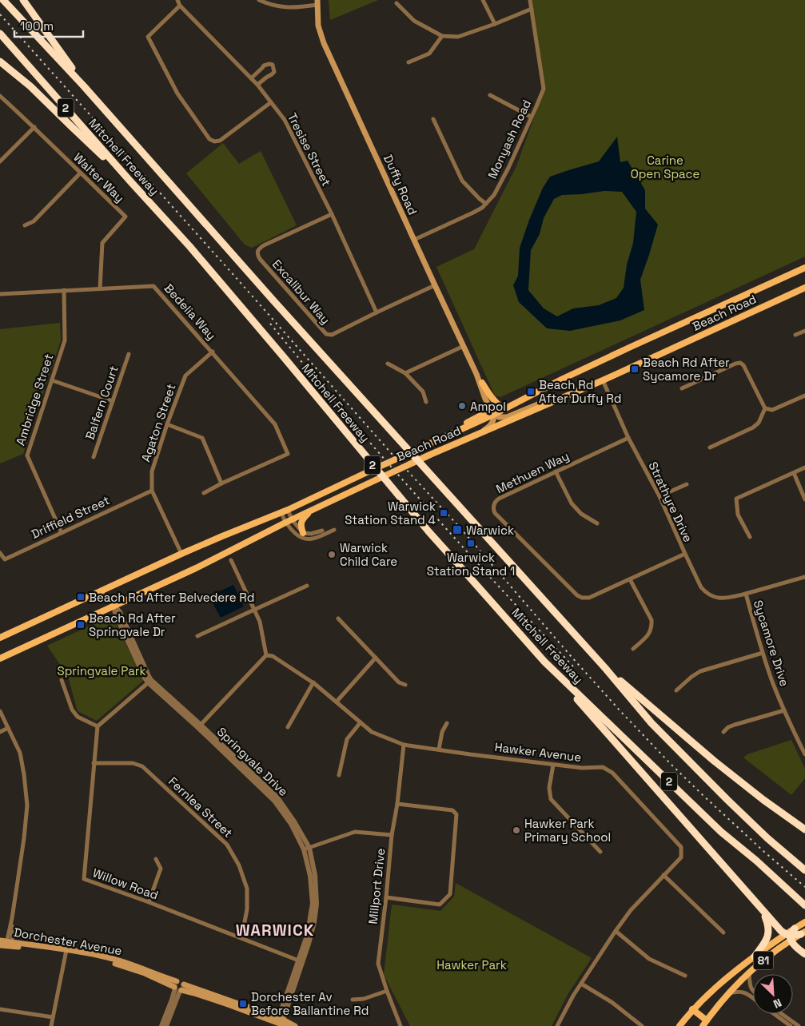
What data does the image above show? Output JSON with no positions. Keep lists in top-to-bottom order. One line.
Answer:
{"streets":{"highway":["2","Mitchell Freeway"],"main road":["Duffy Road","Beach Road","Dorchester Avenue","81"],"street":["Monyash Road","Tresise Street","Walter Way","Excalibur Way","Bedelia Way","Ambridge Street","Balfern Court","Agaton Street","Methuen Way","Strathyre Drive","Driffield Street","Sycamore Drive","Hawker Avenue","Springvale Drive","Fernlea Street","Willow Road","Millport Drive"]},"crossings":[["Monyash Road","Duffy Road"],["Tresise Street","Excalibur Way"],["Walter Way","Bedelia Way"],["Duffy Road","Excalibur Way"],["Duffy Road","Beach Road"],["Bedelia Way","Ambridge Street"],["Bedelia Way","Agaton Street"],["Beach Road","Agaton Street"],["Beach Road","Strathyre Drive"],["Beach Road","Springvale Drive"],["Ambridge Street","Driffield Street"],["Agaton Street","Driffield Street"],["Methuen Way","Strathyre Drive"],["Strathyre Drive","Sycamore Drive"],["Hawker Avenue","Millport Drive"],["Springvale Drive","Willow Road"],["Springvale Drive","Dorchester Avenue"],["Fernlea Street","Willow Road"]],"districts":["WARWICK"],"parks":["Carine Open Space","Springvale Park","Hawker Park"],"places":{"transit":["Beach Rd After Sycamore Dr","Beach Rd After Duffy Rd","Warwick Station Stand 4","Warwick","Warwick Station Stand 1","Beach Rd After Belvedere Rd","Beach Rd After Springvale Dr","Dorchester Av Before Ballantine Rd"],"other":["Ampol","Warwick Child Care","Hawker Park Primary School"]},"scale_bar":"100 m","north":"bottom right"}
